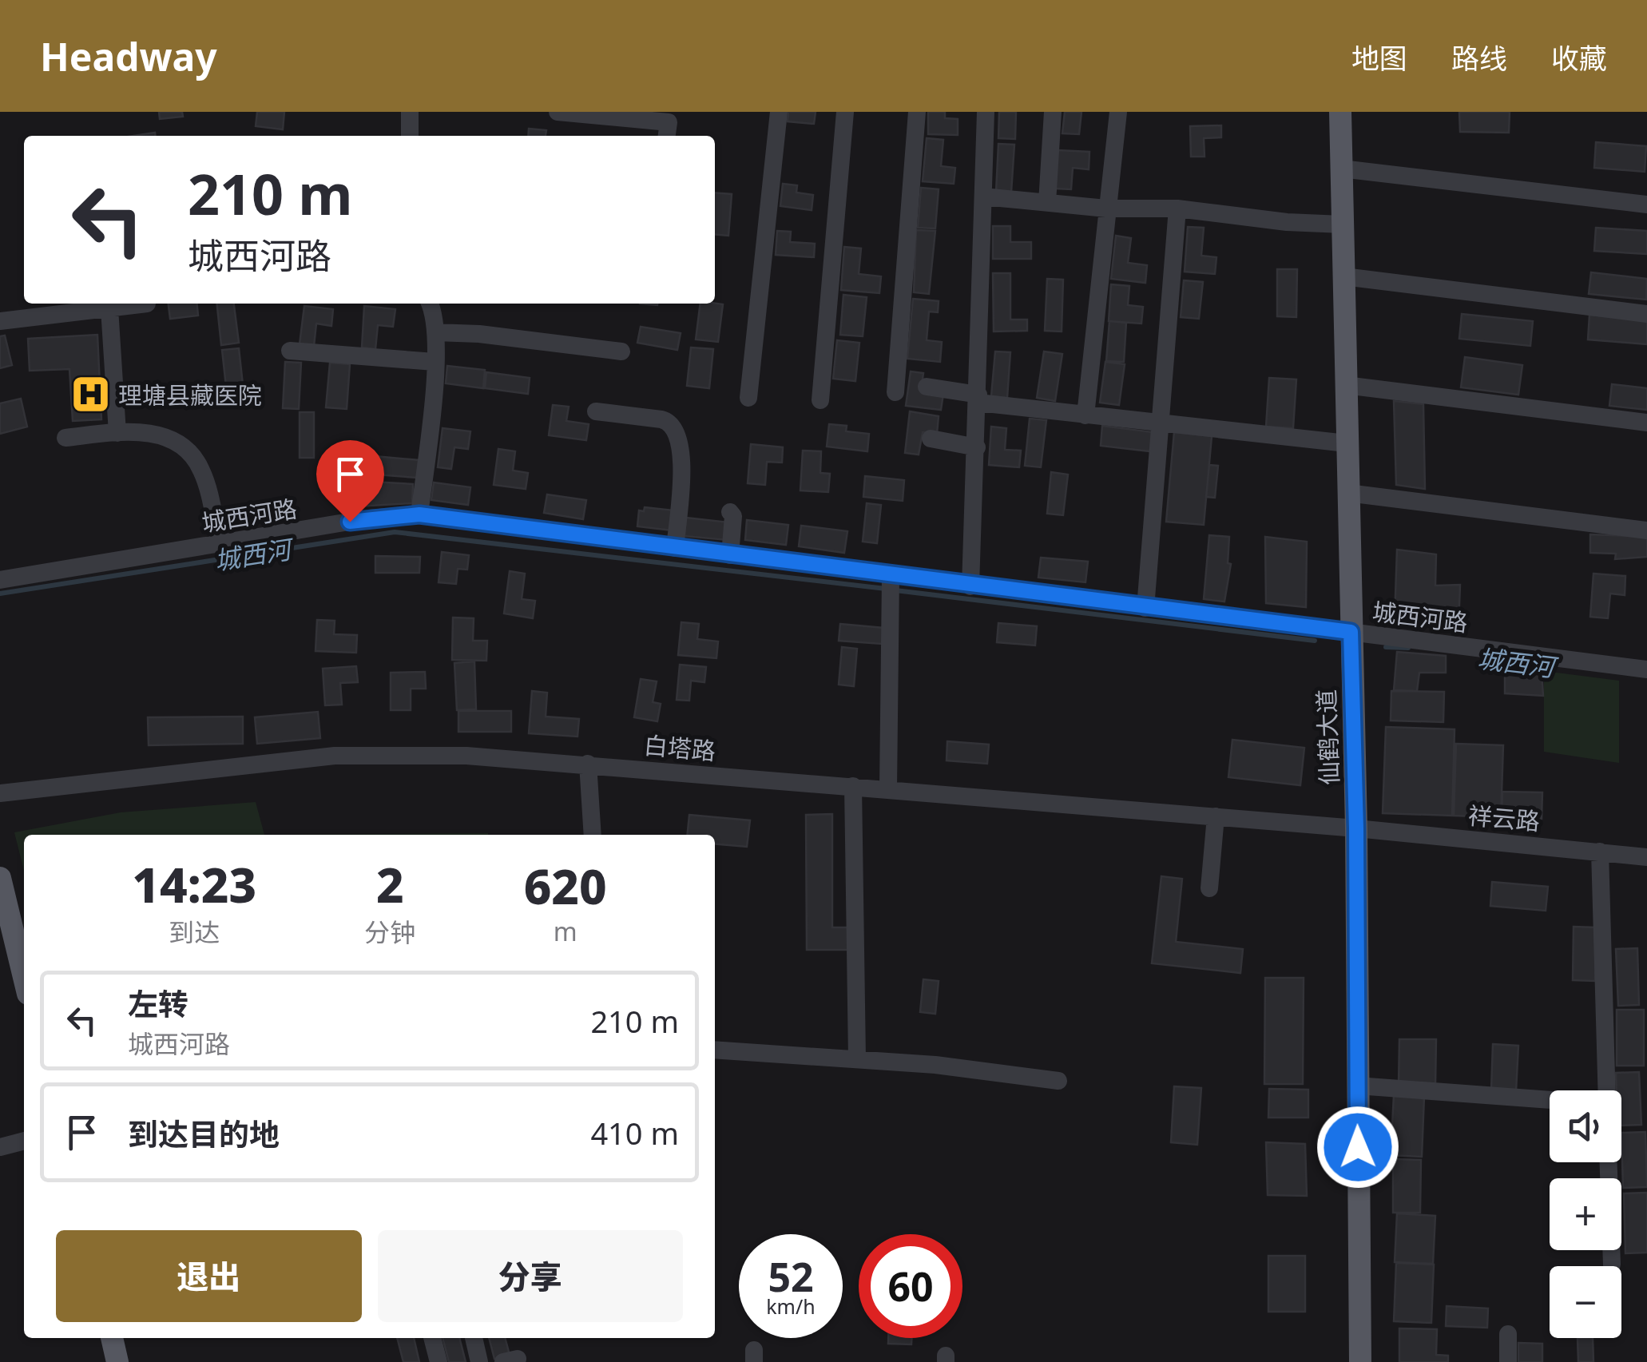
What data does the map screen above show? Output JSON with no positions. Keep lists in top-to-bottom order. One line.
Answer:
{"streets":{"main road":["仙鹤大道"],"street":["城西河路","白塔路","祥云路"]},"crossings":[["城西河路","仙鹤大道"],["仙鹤大道","白塔路"],["仙鹤大道","祥云路"],["白塔路","祥云路"]],"water":["城西河"],"places":{"hospital":["理塘县藏医院"]},"page":{"header":"Headway","nav":["地图","路线","收藏"],"turn":["210 m","城西河路"],"eta":["14:23","到达","2","分钟","620","m"],"list":[{"name":"左转","note":"城西河路","value":"210 m"},{"name":"到达目的地","value":"410 m"}],"map_buttons":["+","−"],"buttons":["退出","分享"],"speed":"52 km/h","limit":"60"}}
